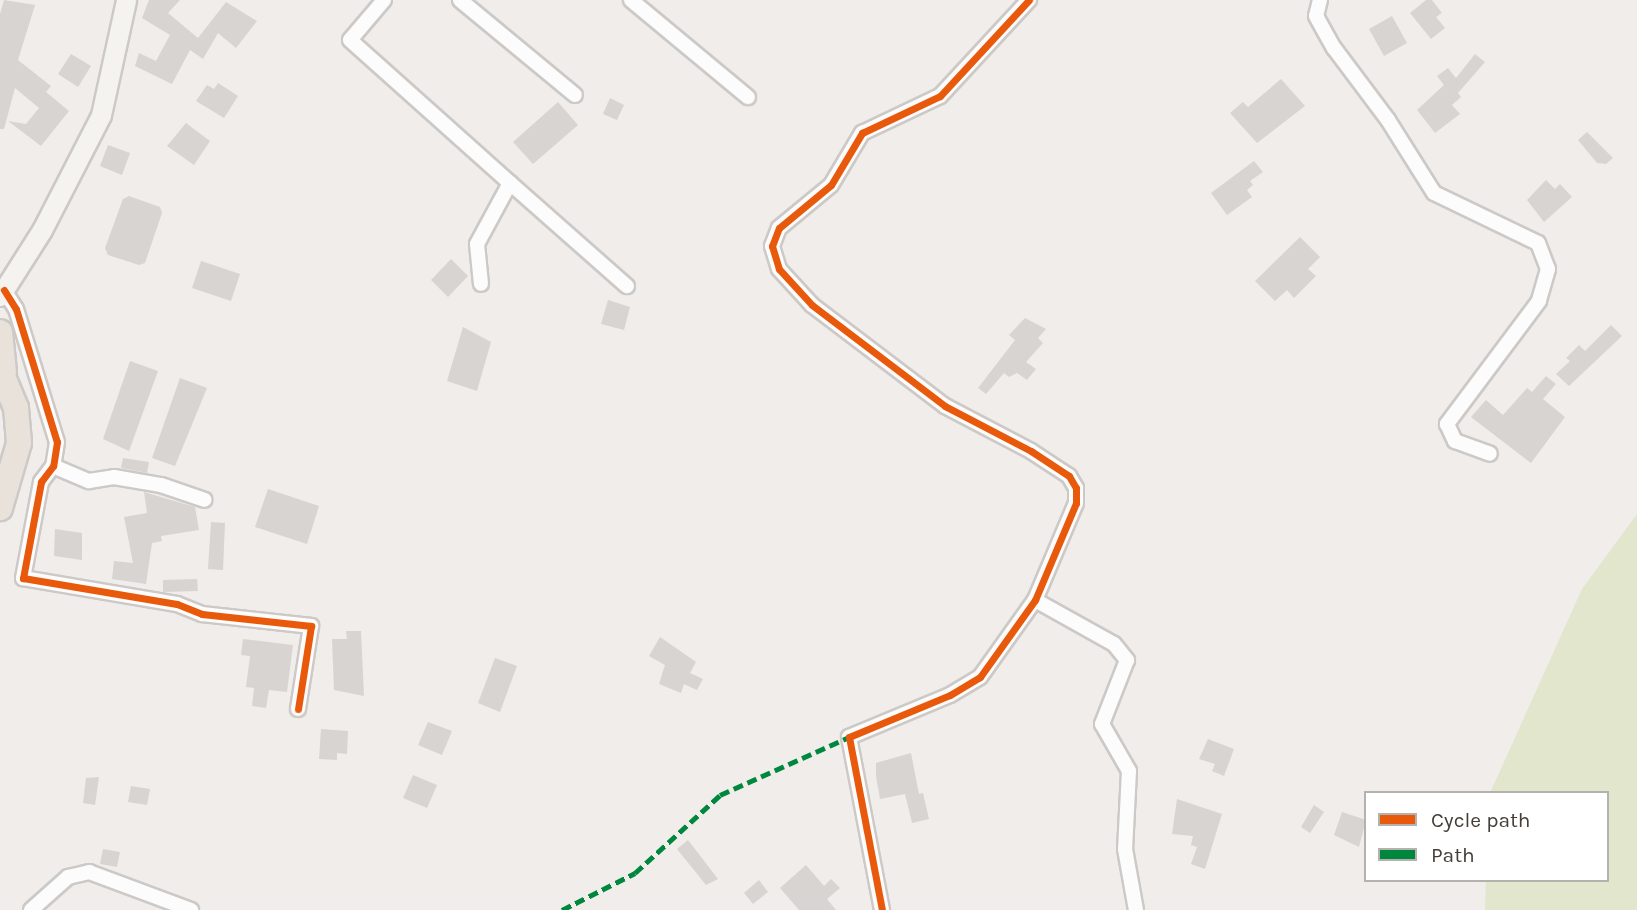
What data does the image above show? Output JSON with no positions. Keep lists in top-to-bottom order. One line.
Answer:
{"legend":["Cycle path","Path"]}
